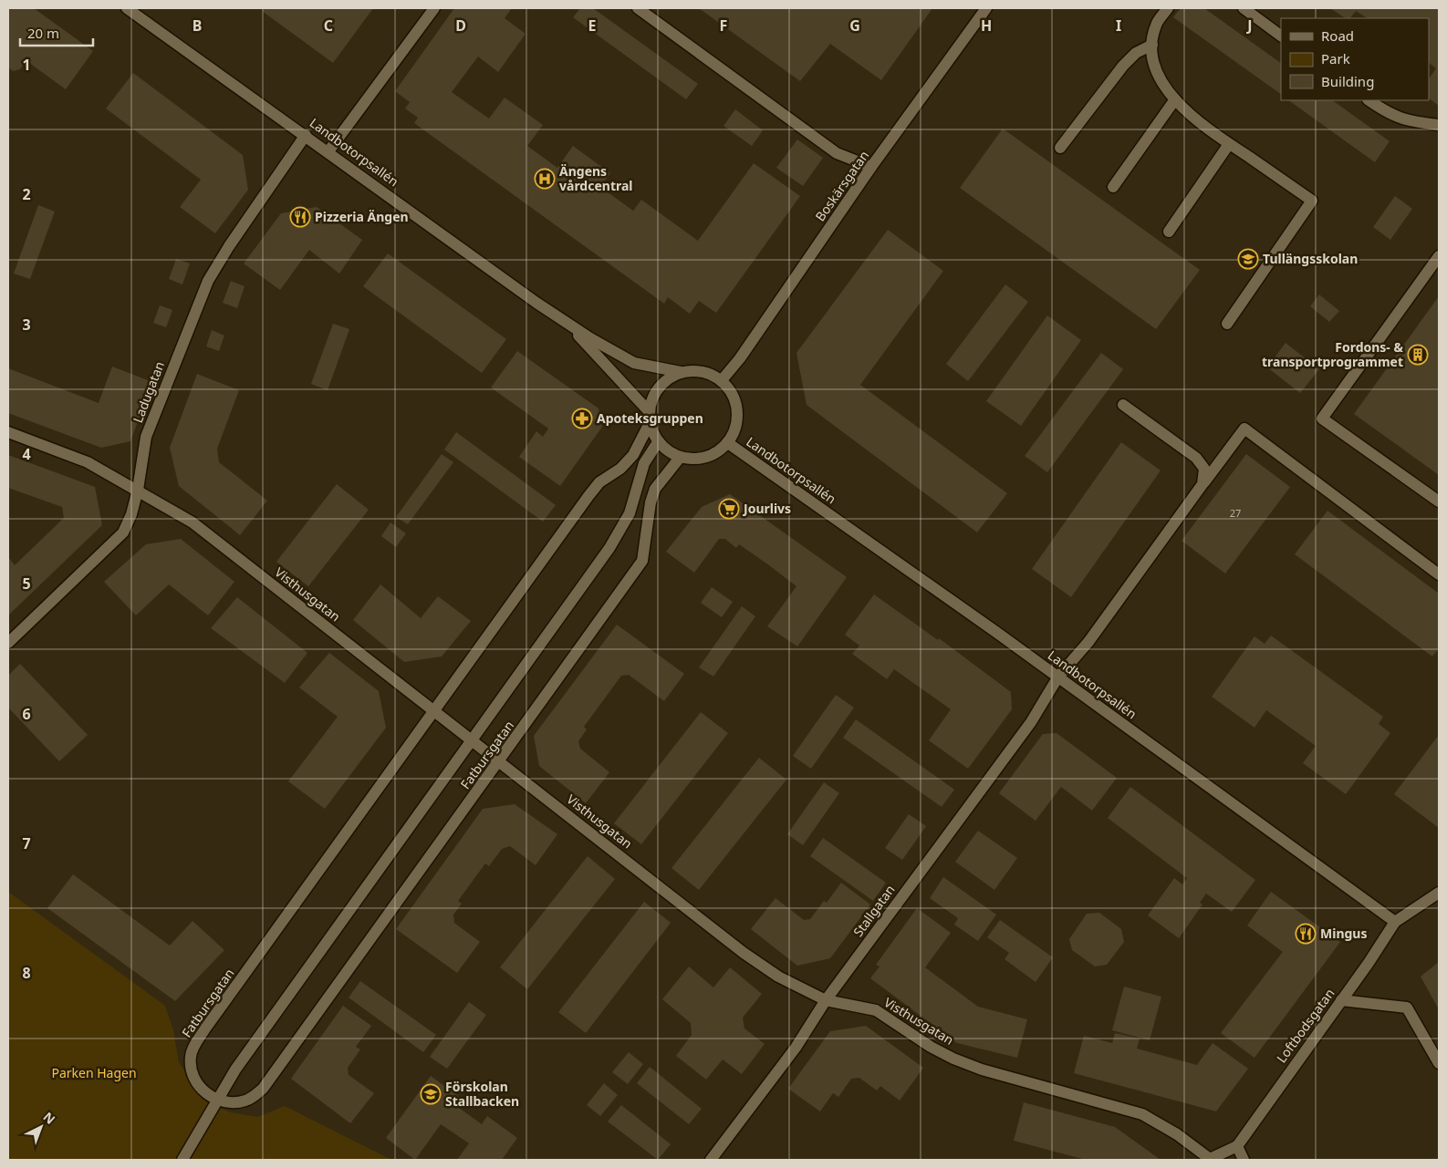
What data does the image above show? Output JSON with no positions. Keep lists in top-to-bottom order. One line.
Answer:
{"streets":{"street":["Landbotorpsallén","Boskärsgatan","Ladugatan","Visthusgatan","Fatbursgatan","Stallgatan","Loftbodsgatan"]},"crossings":[["Landbotorpsallén","Boskärsgatan"],["Landbotorpsallén","Ladugatan"],["Landbotorpsallén","Fatbursgatan"],["Landbotorpsallén","Stallgatan"],["Landbotorpsallén","Loftbodsgatan"],["Boskärsgatan","Fatbursgatan"],["Ladugatan","Visthusgatan"],["Visthusgatan","Fatbursgatan"],["Visthusgatan","Stallgatan"],["Visthusgatan","Loftbodsgatan"]],"parks":["Parken Hagen"],"places":{"hospital":["Ängens vårdcentral"],"restaurant":["Pizzeria Ängen","Mingus"],"school or university":["Tullängsskolan","Förskolan Stallbacken"],"building":["Fordons- & transportprogrammet"],"pharmacy":["Apoteksgruppen"],"supermarket":["Jourlivs"]},"house_numbers":["27"],"legend":["Road","Park","Building"],"scale_bar":"20 m","north":"top right","grid":{"columns":["B","C","D","E","F","G","H","I","J"],"rows":["1","2","3","4","5","6","7","8"]}}
